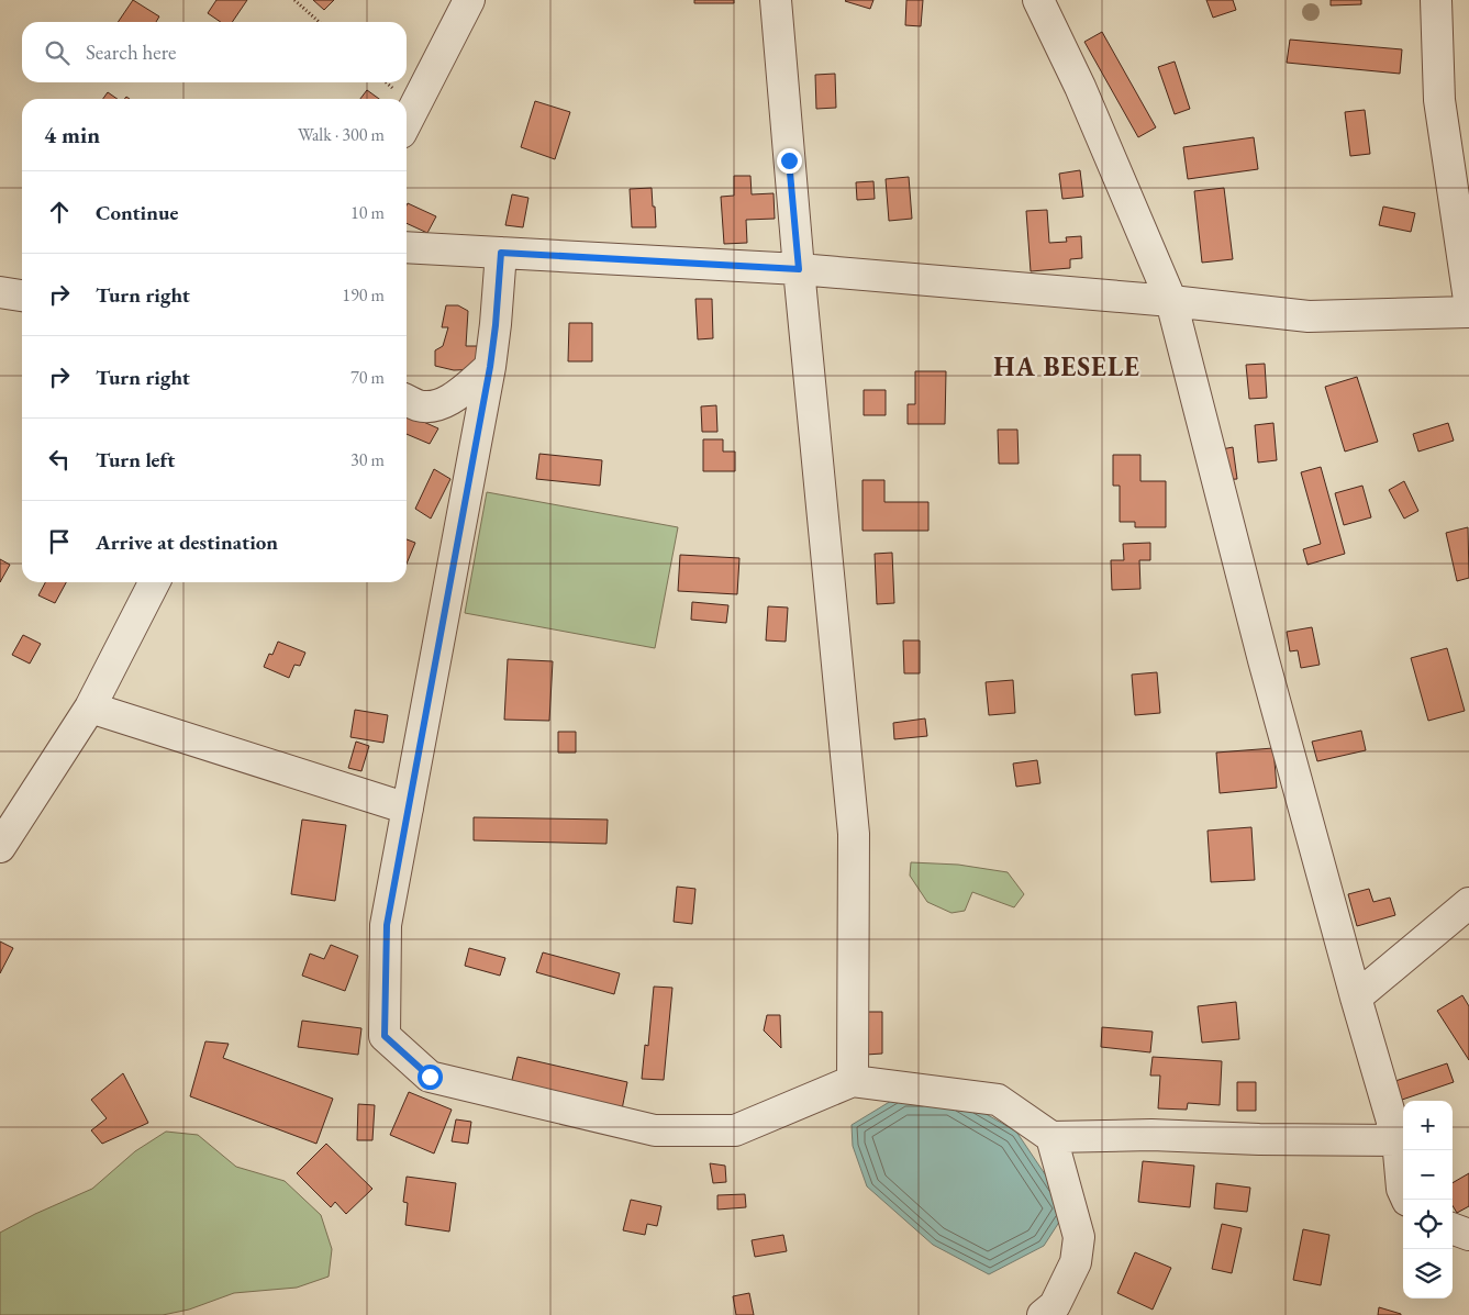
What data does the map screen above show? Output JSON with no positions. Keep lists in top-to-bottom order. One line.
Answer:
{"districts":["HA BESELE"],"page":{"search":"Search here","heading":["4 min","Walk · 300 m"],"list":[["Continue","10 m"],["Turn right","190 m"],["Turn right","70 m"],["Turn left","30 m"],"Arrive at destination"],"map_buttons":["+","−"]}}
